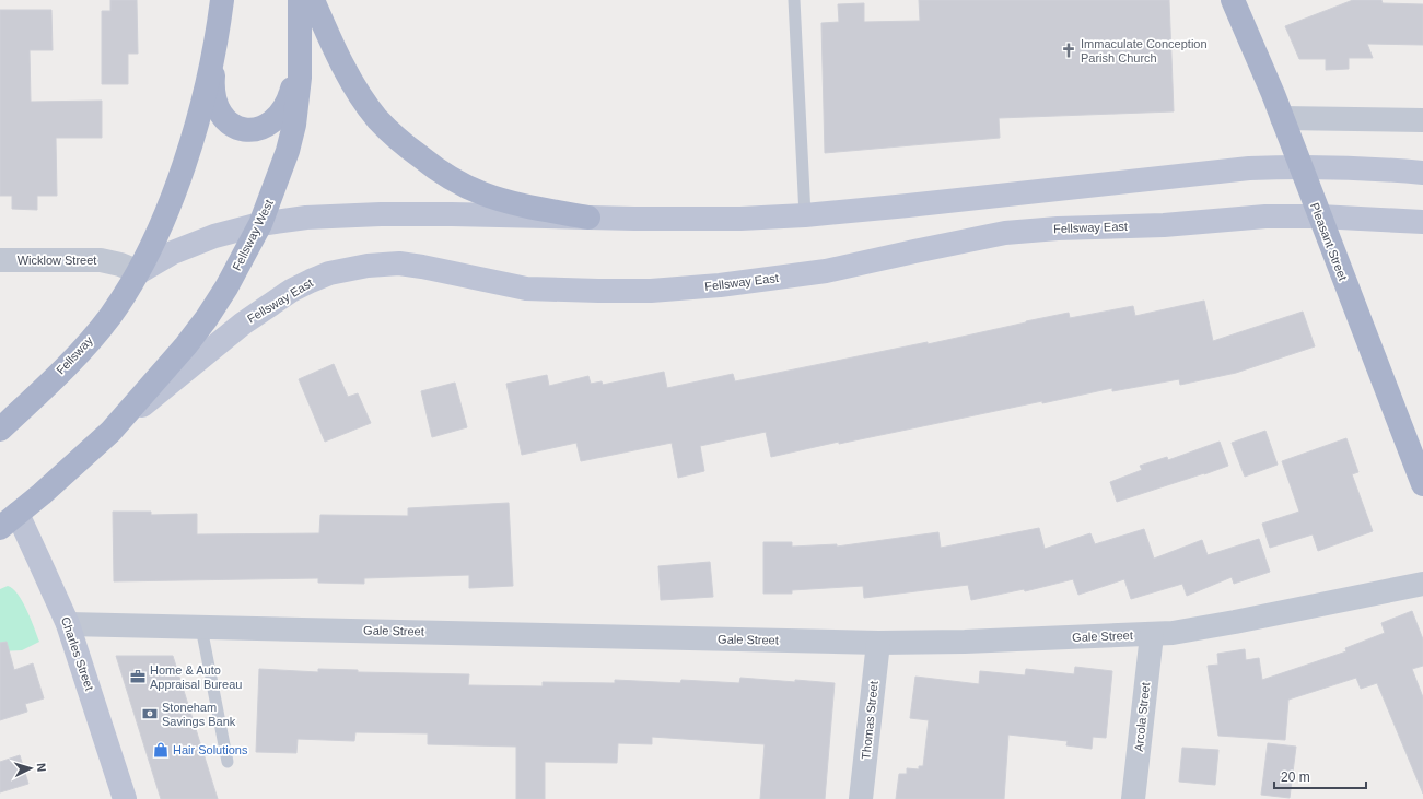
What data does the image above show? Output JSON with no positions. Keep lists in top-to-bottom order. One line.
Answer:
{"streets":{"main road":["Fellsway East","Fellsway West","Pleasant Street","Fellsway","Charles Street"],"street":["Wicklow Street","Gale Street","Arcola Street","Thomas Street"]},"crossings":[["Fellsway East","Fellsway West"],["Fellsway East","Pleasant Street"],["Wicklow Street","Fellsway"],["Gale Street","Charles Street"],["Gale Street","Arcola Street"],["Gale Street","Thomas Street"]],"places":{"church":["Immaculate Conception Parish Church"],"office":["Home & Auto Appraisal Bureau"],"bank":["Stoneham Savings Bank"],"shop":["Hair Solutions"]},"scale_bar":"20 m","north":"right"}
